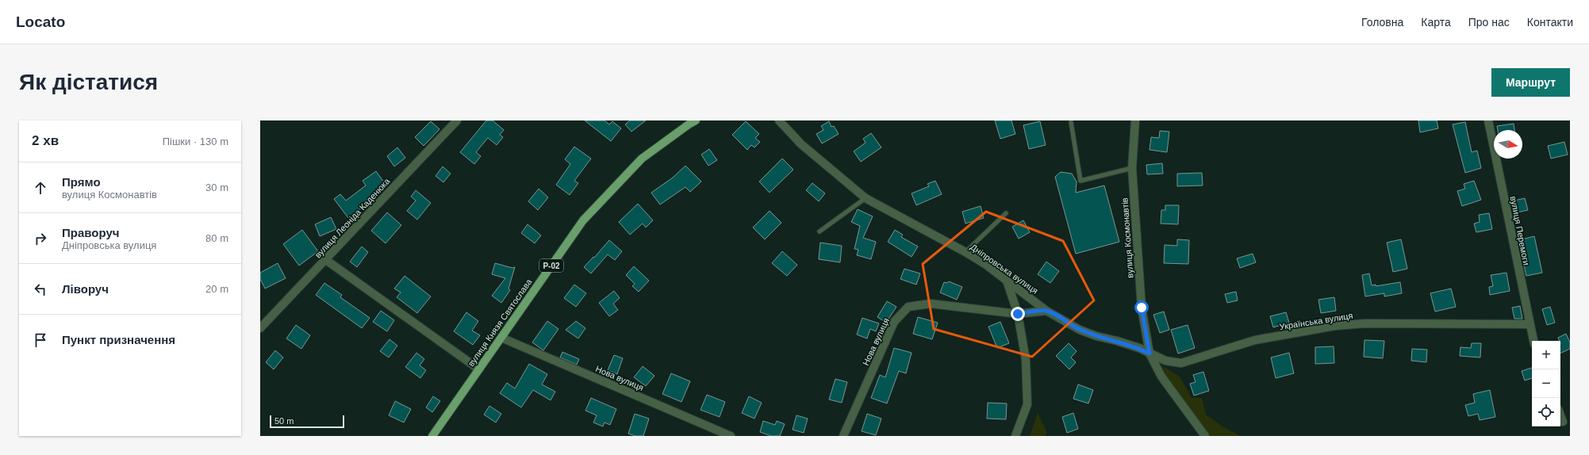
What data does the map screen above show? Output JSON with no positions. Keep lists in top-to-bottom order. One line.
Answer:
{"streets":{"main road":["Р-02","вулиця Князя Святослава"],"street":["вулиця Леоніда Каденюка","вулиця Перемоги","вулиця Космонавтів","Дніпровська вулиця","Українська вулиця","Нова вулиця"]},"crossings":[["вулиця Перемоги","Українська вулиця"],["вулиця Космонавтів","Дніпровська вулиця"],["вулиця Космонавтів","Українська вулиця"],["Дніпровська вулиця","Українська вулиця"],["Дніпровська вулиця","Нова вулиця"],["вулиця Князя Святослава","Нова вулиця"]],"scale_bar":"50 m","north":"right","page":{"header":"Locato","nav":["Головна","Карта","Про нас","Контакти"],"buttons":"Маршрут","title":"Як дістатися","heading":["2 хв","Пішки · 130 m"],"list":[["Прямо","вулиця Космонавтів","30 m"],["Праворуч","Дніпровська вулиця","80 m"],["Ліворуч","20 m"],"Пункт призначення"],"map_buttons":["+","−"],"scale":"50 m"}}
